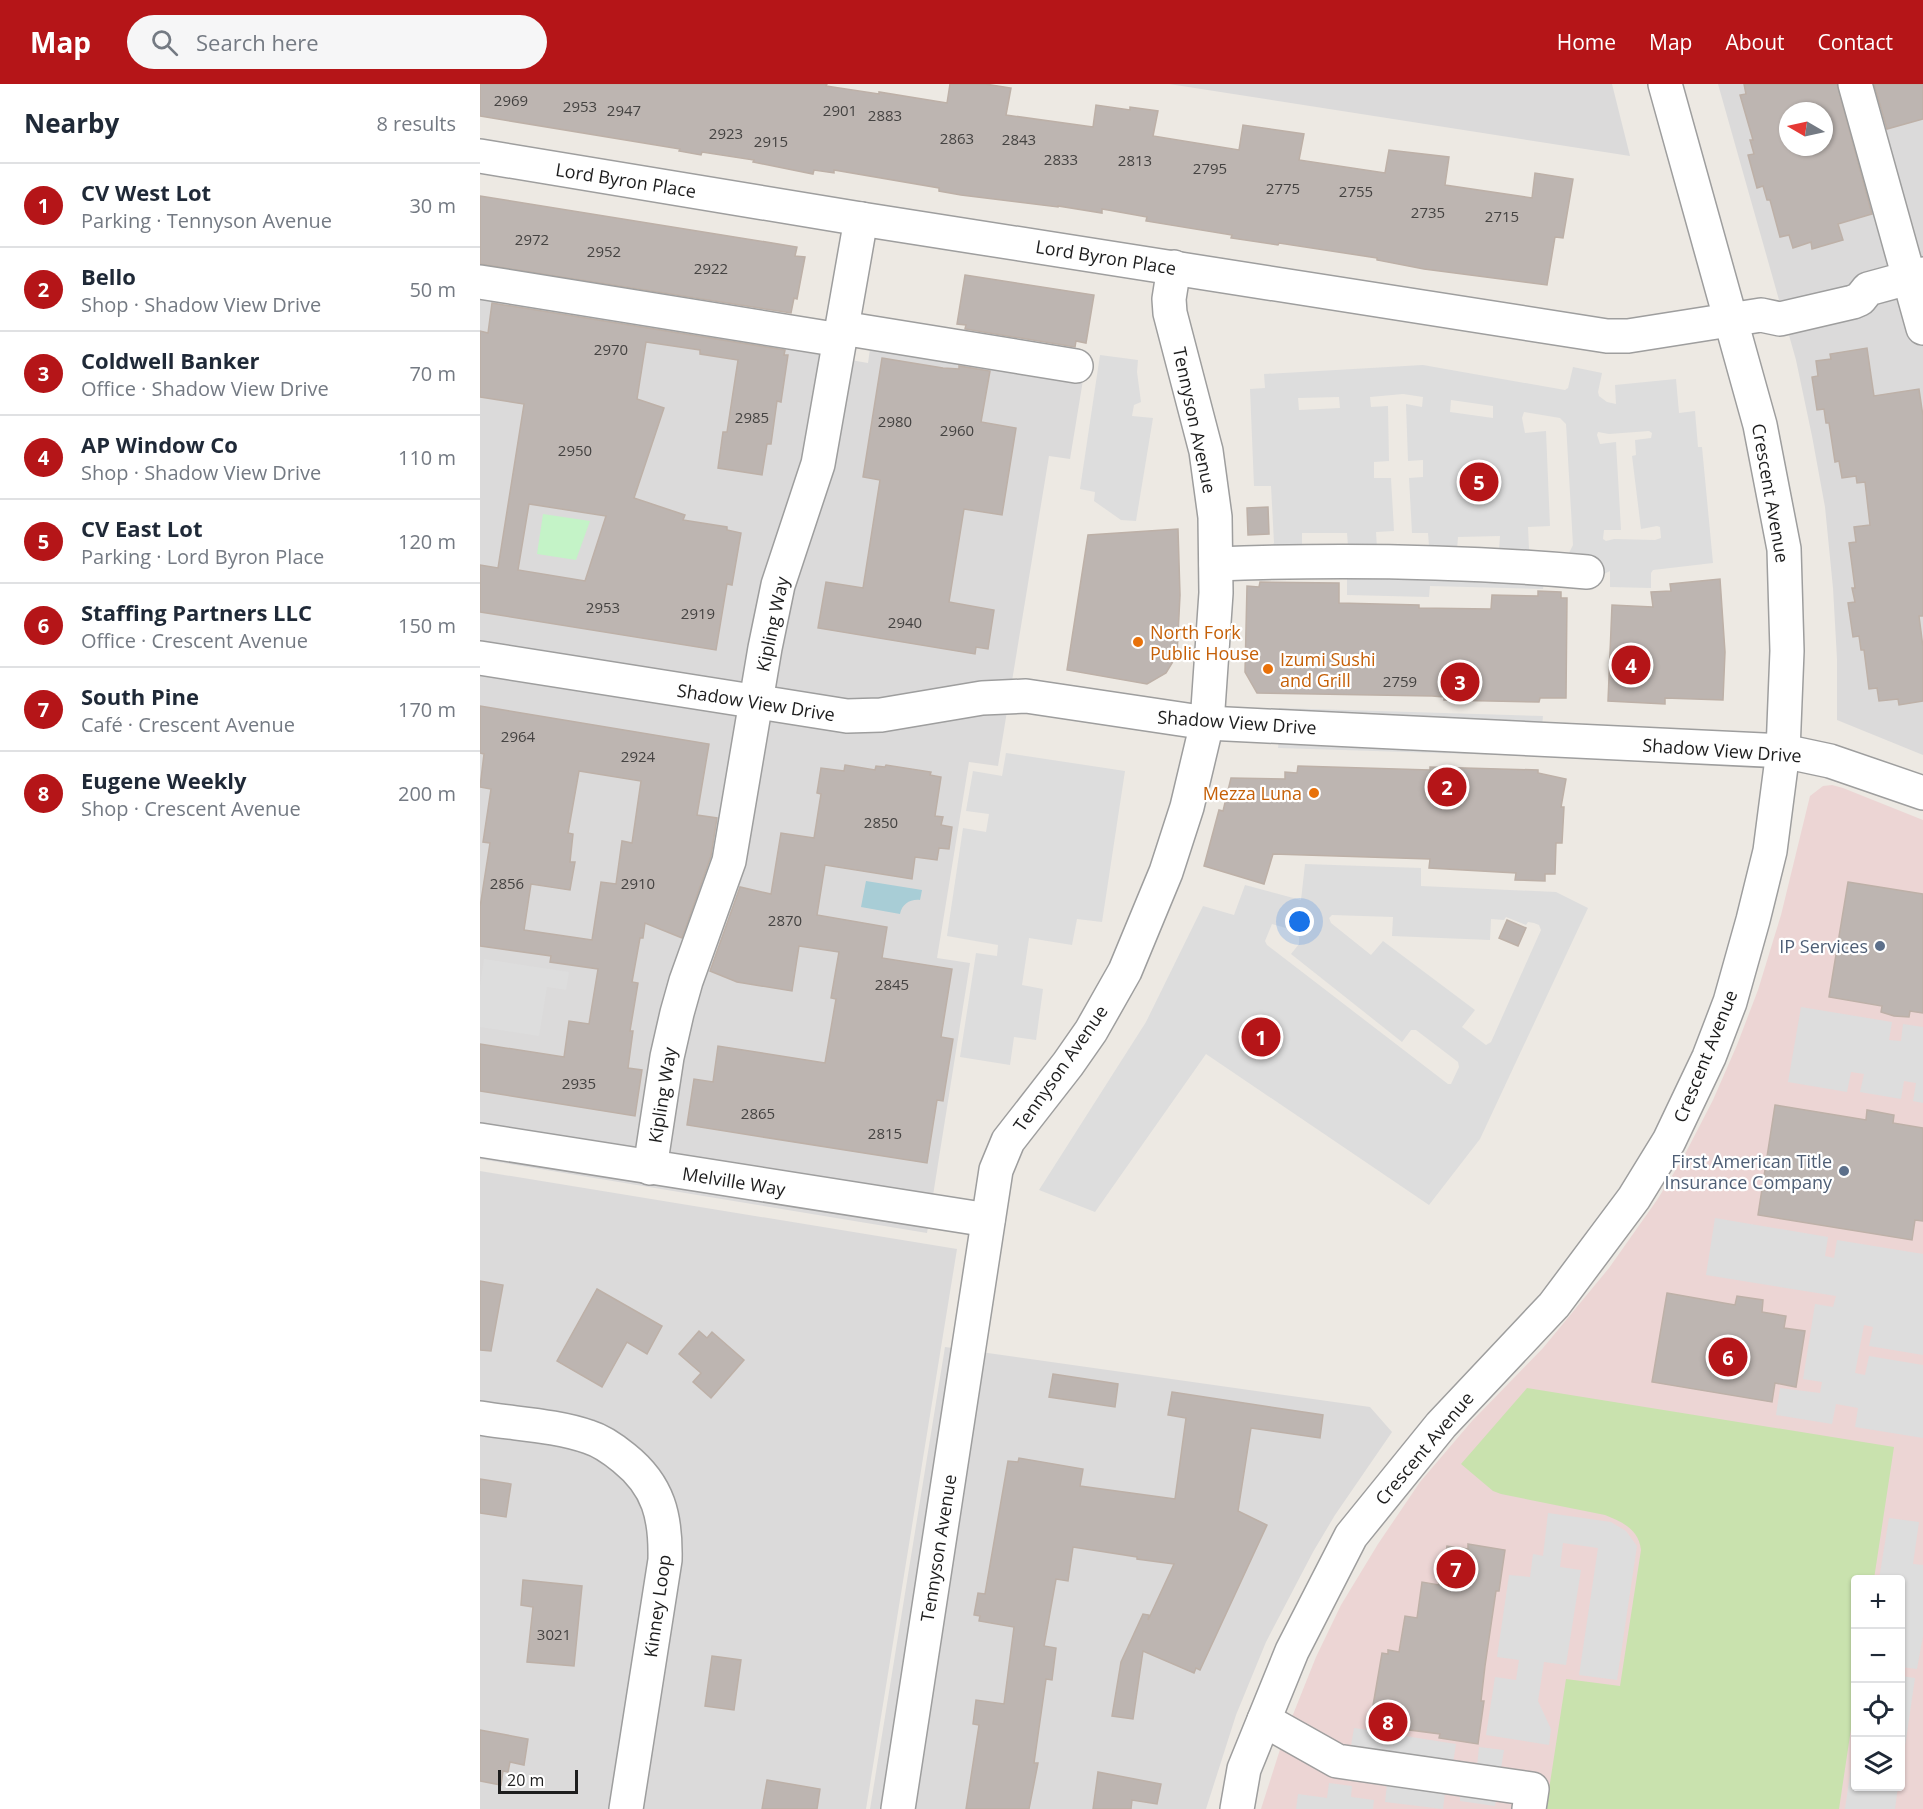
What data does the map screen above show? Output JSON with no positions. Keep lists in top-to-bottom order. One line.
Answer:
{"streets":{"street":["Lord Byron Place","Tennyson Avenue","Crescent Avenue","Kipling Way","Shadow View Drive","Melville Way","Kinney Loop"]},"crossings":[["Lord Byron Place","Tennyson Avenue"],["Lord Byron Place","Crescent Avenue"],["Lord Byron Place","Kipling Way"],["Tennyson Avenue","Shadow View Drive"],["Tennyson Avenue","Melville Way"],["Crescent Avenue","Shadow View Drive"],["Kipling Way","Shadow View Drive"],["Kipling Way","Melville Way"]],"places":["North Fork Public House","Izumi Sushi and Grill","Mezza Luna","IP Services","First American Title Insurance Company"],"house_numbers":["2969","2953","2947","2901","2883","2923","2863","2843","2915","2833","2813","2795","2775","2755","2735","2715","2972","2952","2922","2970","2985","2980","2960","2950","2953","2919","2940","2759","2964","2924","2850","2856","2910","2870","2845","2935","2865","2815","3021"],"scale_bar":"20 m","north":"left","page":{"header":"Map","search":"Search here","nav":["Home","Map","About","Contact"],"heading":["Nearby","8 results"],"list":[{"mark":"1","name":"CV West Lot","note":"Parking · Tennyson Avenue","value":"30 m"},{"mark":"2","name":"Bello","note":"Shop · Shadow View Drive","value":"50 m"},{"mark":"3","name":"Coldwell Banker","note":"Office · Shadow View Drive","value":"70 m"},{"mark":"4","name":"AP Window Co","note":"Shop · Shadow View Drive","value":"110 m"},{"mark":"5","name":"CV East Lot","note":"Parking · Lord Byron Place","value":"120 m"},{"mark":"6","name":"Staffing Partners LLC","note":"Office · Crescent Avenue","value":"150 m"},{"mark":"7","name":"South Pine","note":"Café · Crescent Avenue","value":"170 m"},{"mark":"8","name":"Eugene Weekly","note":"Shop · Crescent Avenue","value":"200 m"}],"pins":["5","4","3","2","1","6","7","8"],"map_buttons":["+","−"],"scale":"20 m"}}
